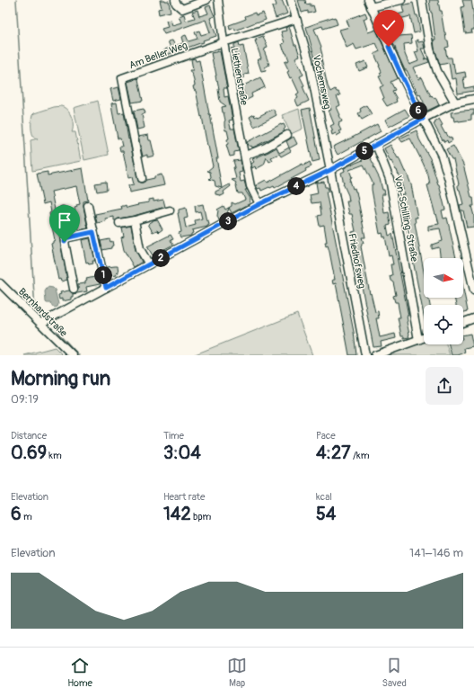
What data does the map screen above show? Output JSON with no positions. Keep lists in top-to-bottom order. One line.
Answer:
{"streets":{"street":["Am Beller Weg","Liethenstraße","Vochemsweg","Von-Schilling-Straße","Friedhofsweg","Bernhardstraße"]},"crossings":[["Am Beller Weg","Liethenstraße"],["Am Beller Weg","Vochemsweg"],["Vochemsweg","Friedhofsweg"]],"north":"right","page":{"pins":["6","5","4","3","2","1"],"heading":["Morning run","09:19"],"stats":[["Distance","0.69 km"],["Time","3:04"],["Pace","4:27 /km"],["Elevation","6 m"],["Heart rate","142 bpm"],["kcal","54"]],"chart":["Elevation","141–146 m"],"tabs":["Home","Map","Saved"]}}
